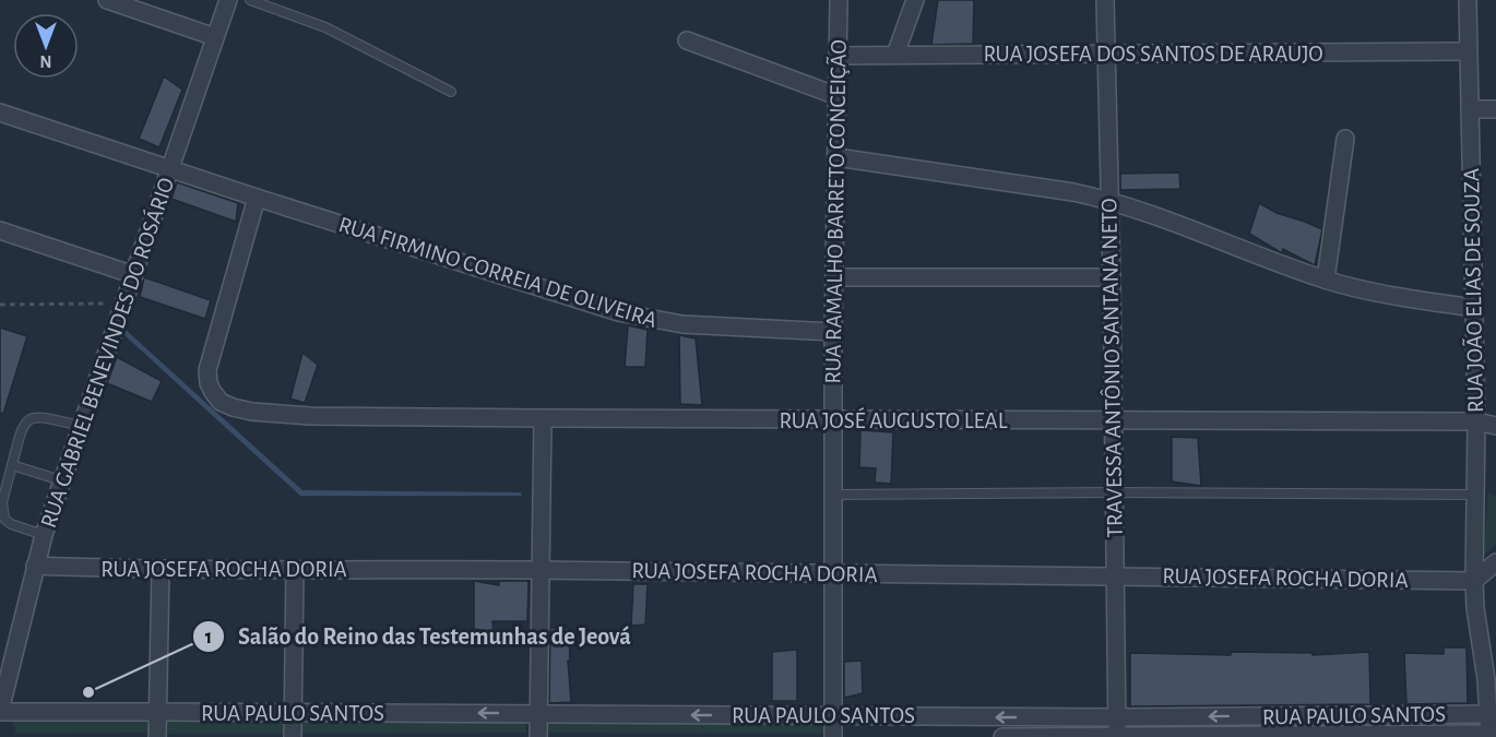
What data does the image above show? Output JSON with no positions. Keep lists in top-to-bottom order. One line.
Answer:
{"streets":{"street":["RUA JOSEFA DOS SANTOS DE ARAUJO","RUA RAMALHO BARRETO CONCEIÇÃO","RUA FIRMINO CORREIA DE OLIVEIRA","RUA JOÃO ELIAS DE SOUZA","RUA GABRIEL BENEVINDES DO ROSÁRIO","TRAVESSA ANTÔNIO SANTANA NETO","RUA JOSÉ AUGUSTO LEAL","RUA JOSEFA ROCHA DORIA","RUA PAULO SANTOS"]},"crossings":[["RUA JOSEFA DOS SANTOS DE ARAUJO","RUA RAMALHO BARRETO CONCEIÇÃO"],["RUA JOSEFA DOS SANTOS DE ARAUJO","RUA JOÃO ELIAS DE SOUZA"],["RUA JOSEFA DOS SANTOS DE ARAUJO","TRAVESSA ANTÔNIO SANTANA NETO"],["RUA RAMALHO BARRETO CONCEIÇÃO","RUA FIRMINO CORREIA DE OLIVEIRA"],["RUA RAMALHO BARRETO CONCEIÇÃO","RUA JOSÉ AUGUSTO LEAL"],["RUA RAMALHO BARRETO CONCEIÇÃO","RUA JOSEFA ROCHA DORIA"],["RUA RAMALHO BARRETO CONCEIÇÃO","RUA PAULO SANTOS"],["RUA FIRMINO CORREIA DE OLIVEIRA","RUA GABRIEL BENEVINDES DO ROSÁRIO"],["RUA FIRMINO CORREIA DE OLIVEIRA","RUA JOSÉ AUGUSTO LEAL"],["RUA JOÃO ELIAS DE SOUZA","RUA JOSÉ AUGUSTO LEAL"],["RUA JOÃO ELIAS DE SOUZA","RUA JOSEFA ROCHA DORIA"],["RUA JOÃO ELIAS DE SOUZA","RUA PAULO SANTOS"],["RUA GABRIEL BENEVINDES DO ROSÁRIO","RUA JOSEFA ROCHA DORIA"],["RUA GABRIEL BENEVINDES DO ROSÁRIO","RUA PAULO SANTOS"],["TRAVESSA ANTÔNIO SANTANA NETO","RUA JOSÉ AUGUSTO LEAL"],["TRAVESSA ANTÔNIO SANTANA NETO","RUA JOSEFA ROCHA DORIA"],["TRAVESSA ANTÔNIO SANTANA NETO","RUA PAULO SANTOS"]],"places":["Salão do Reino das Testemunhas de Jeová"],"north":"bottom"}
